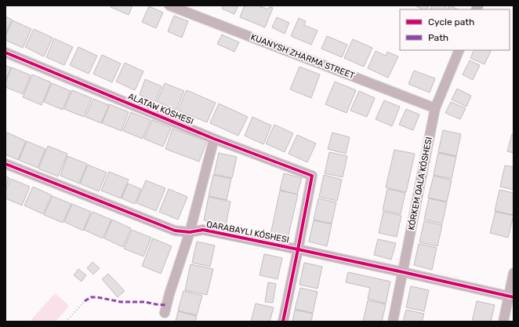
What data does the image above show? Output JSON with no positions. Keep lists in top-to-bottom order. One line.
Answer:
{"streets":{"street":["KUANYSH ZHARMA STREET","ALATAW KÓSHESI","KÓRKEM QALA KÓSHESI"],"cycle path":["QARABAYLI KÓSHESI"]},"crossings":[["KUANYSH ZHARMA STREET","KÓRKEM QALA KÓSHESI"]],"legend":["Cycle path","Path"]}
